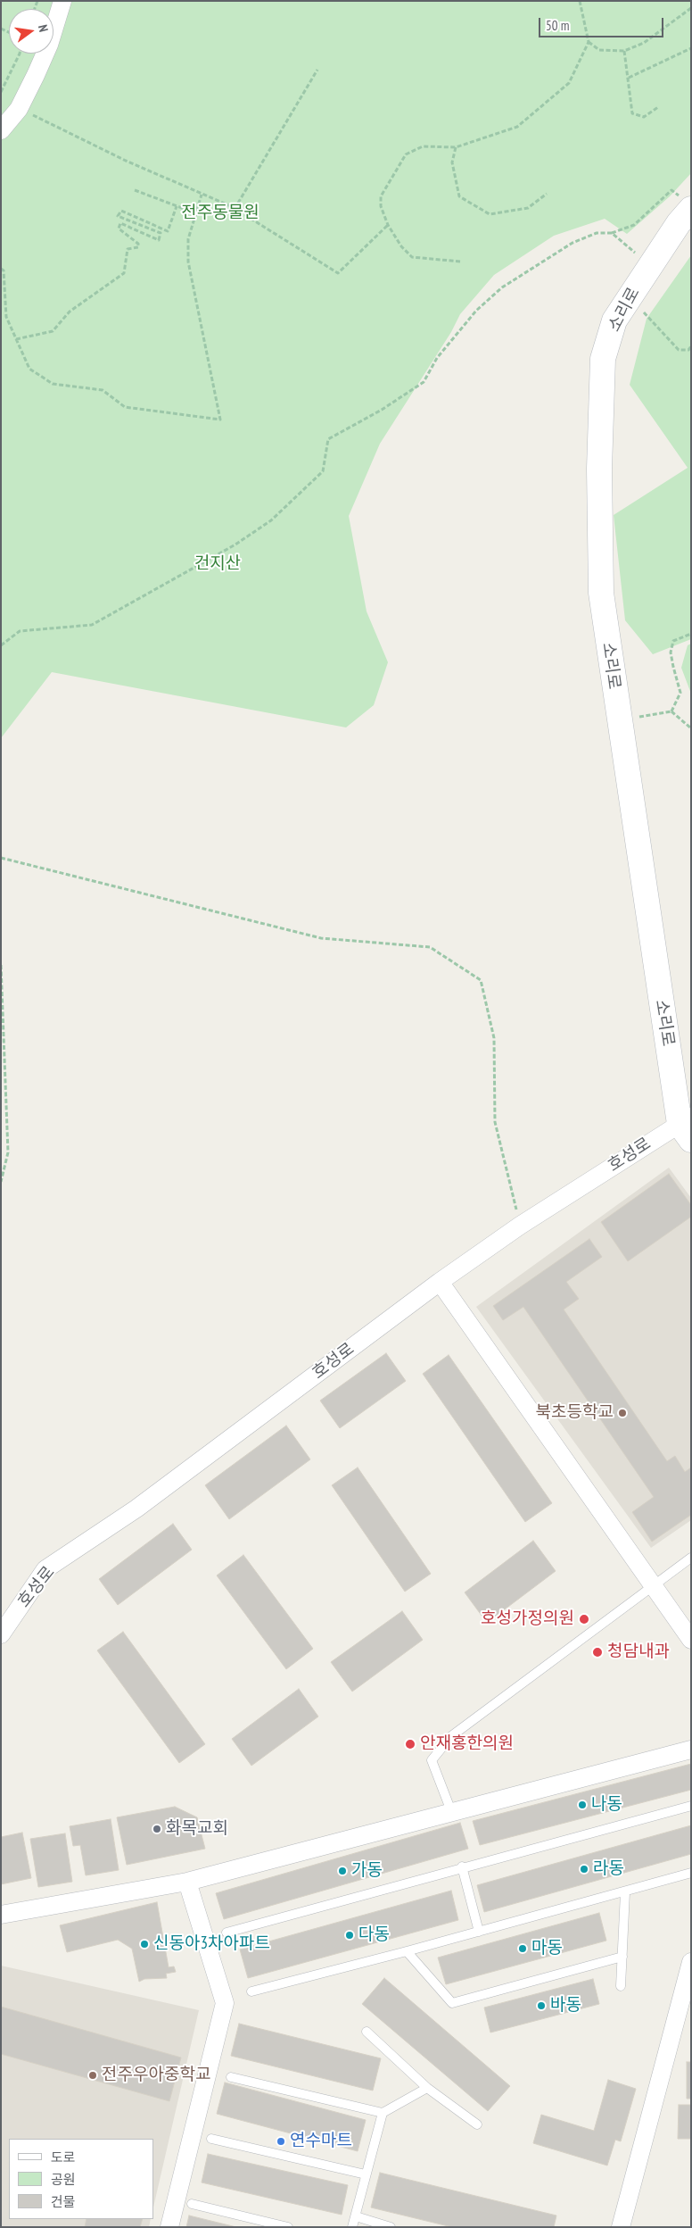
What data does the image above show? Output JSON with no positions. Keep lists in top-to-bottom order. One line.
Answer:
{"streets":{"street":["소리로","호성로"]},"crossings":[["소리로","호성로"]],"parks":["전주동물원","건지산"],"places":["북초등학교","호성가정의원","청담내과","안재홍한의원","나동","화목교회","라동","가동","다동","신동아3차아파트","마동","바동","전주우아중학교","연수마트"],"legend":["도로","공원","건물"],"scale_bar":"50 m","north":"right"}
